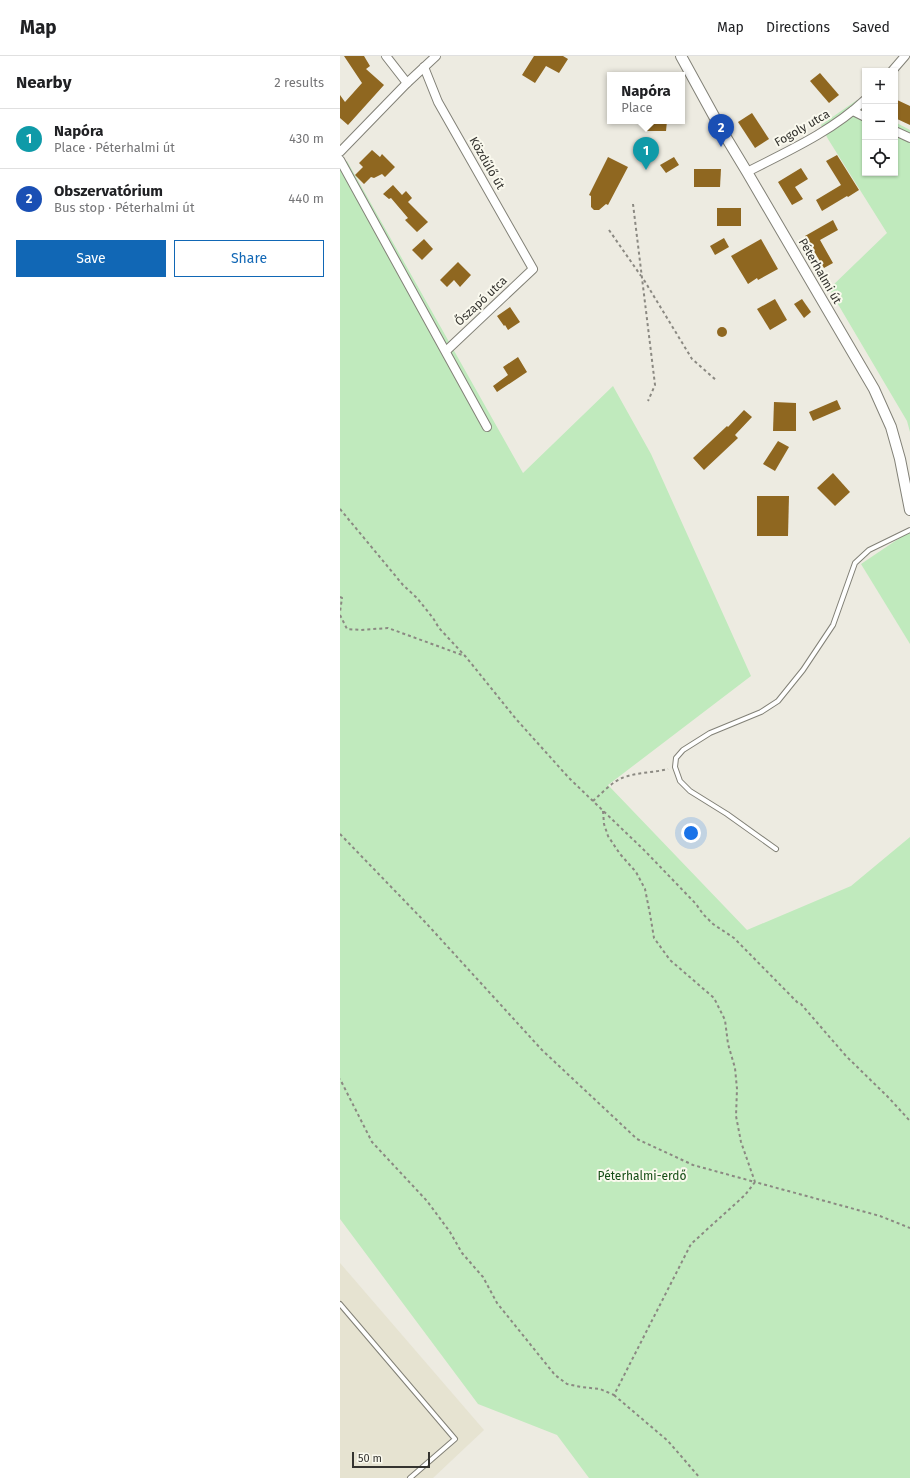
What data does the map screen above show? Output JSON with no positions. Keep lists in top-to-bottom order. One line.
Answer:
{"streets":{"street":["Fogoly utca","Közdűlő út","Péterhalmi út","Őszapó utca"]},"crossings":[["Fogoly utca","Péterhalmi út"],["Közdűlő út","Őszapó utca"]],"parks":["Péterhalmi-erdő"],"scale_bar":"50 m","page":{"header":"Map","nav":["Map","Directions","Saved"],"heading":["Nearby","2 results"],"map_buttons":["+","−"],"popup":["Napóra","Place"],"list":[{"mark":"1","name":"Napóra","note":"Place · Péterhalmi út","value":"430 m"},{"mark":"2","name":"Obszervatórium","note":"Bus stop · Péterhalmi út","value":"440 m"}],"pins":["2","1"],"buttons":["Save","Share"],"scale":"50 m"}}
